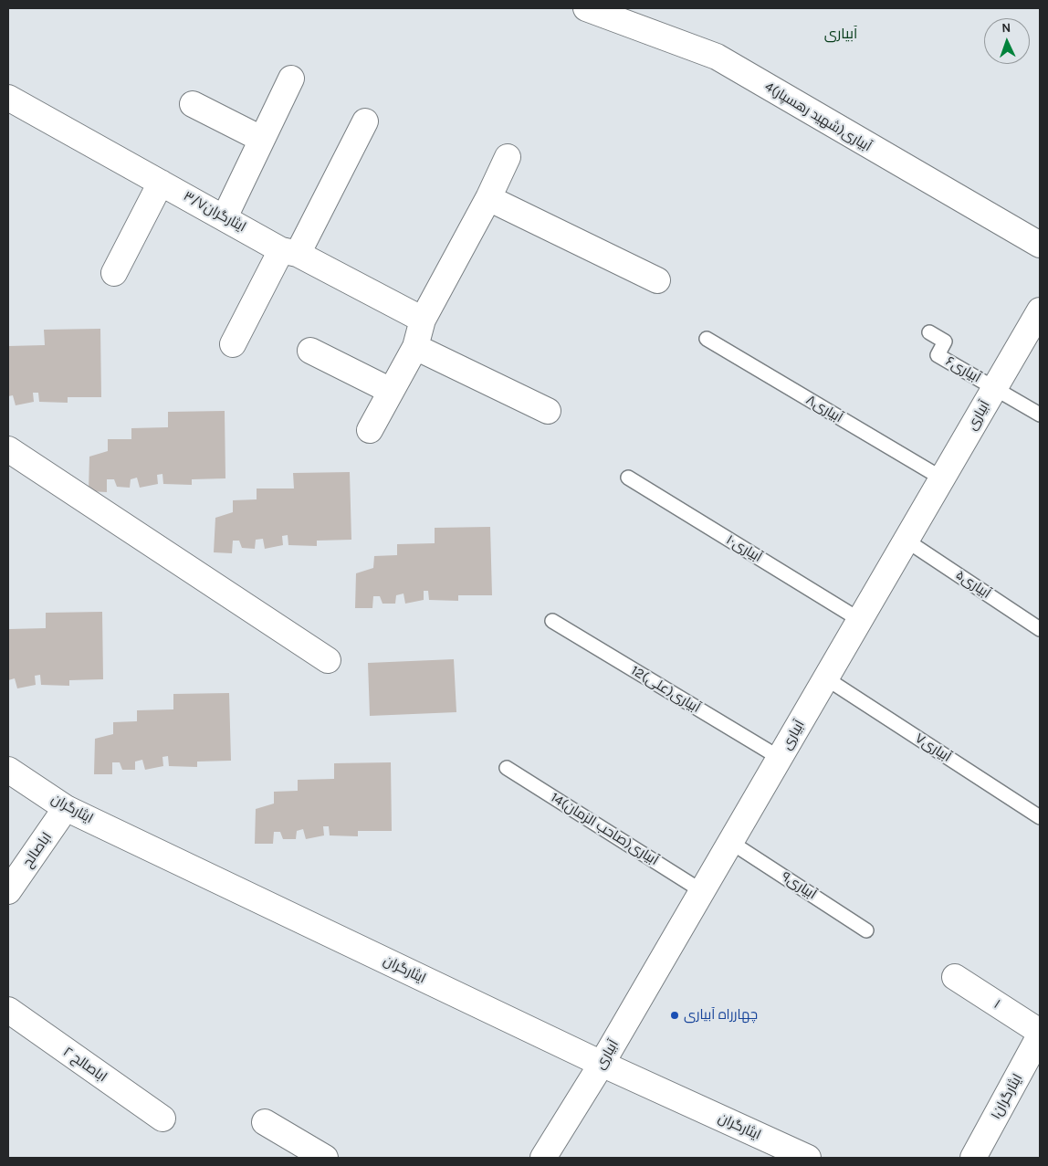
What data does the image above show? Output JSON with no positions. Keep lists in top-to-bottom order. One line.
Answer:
{"streets":{"street":["4آبیاری(شهید رهسپار)","ایثارگران۳/۷","آبیاری","ایثارگران","اباصالح","۱","اباصالح ۲","ایثارگران۱"],"lane":["آبیاری۶","آبیاری۸","آبیاری۱۰","آبیاری۵","12آبیاری(علی)","آبیاری۷","14آبیاری(صاحب الزمان)","آبیاری۹"]},"crossings":[["آبیاری۶","آبیاری"],["آبیاری۸","آبیاری"],["آبیاری","آبیاری۱۰"],["آبیاری","آبیاری۵"],["آبیاری","12آبیاری(علی)"],["آبیاری","آبیاری۷"],["آبیاری","ایثارگران"],["آبیاری","14آبیاری(صاحب الزمان)"],["آبیاری","آبیاری۹"],["ایثارگران","اباصالح"],["۱","ایثارگران۱"]],"districts":["آبیاری"],"places":["چهارراه آبیاری"],"north":"top"}
